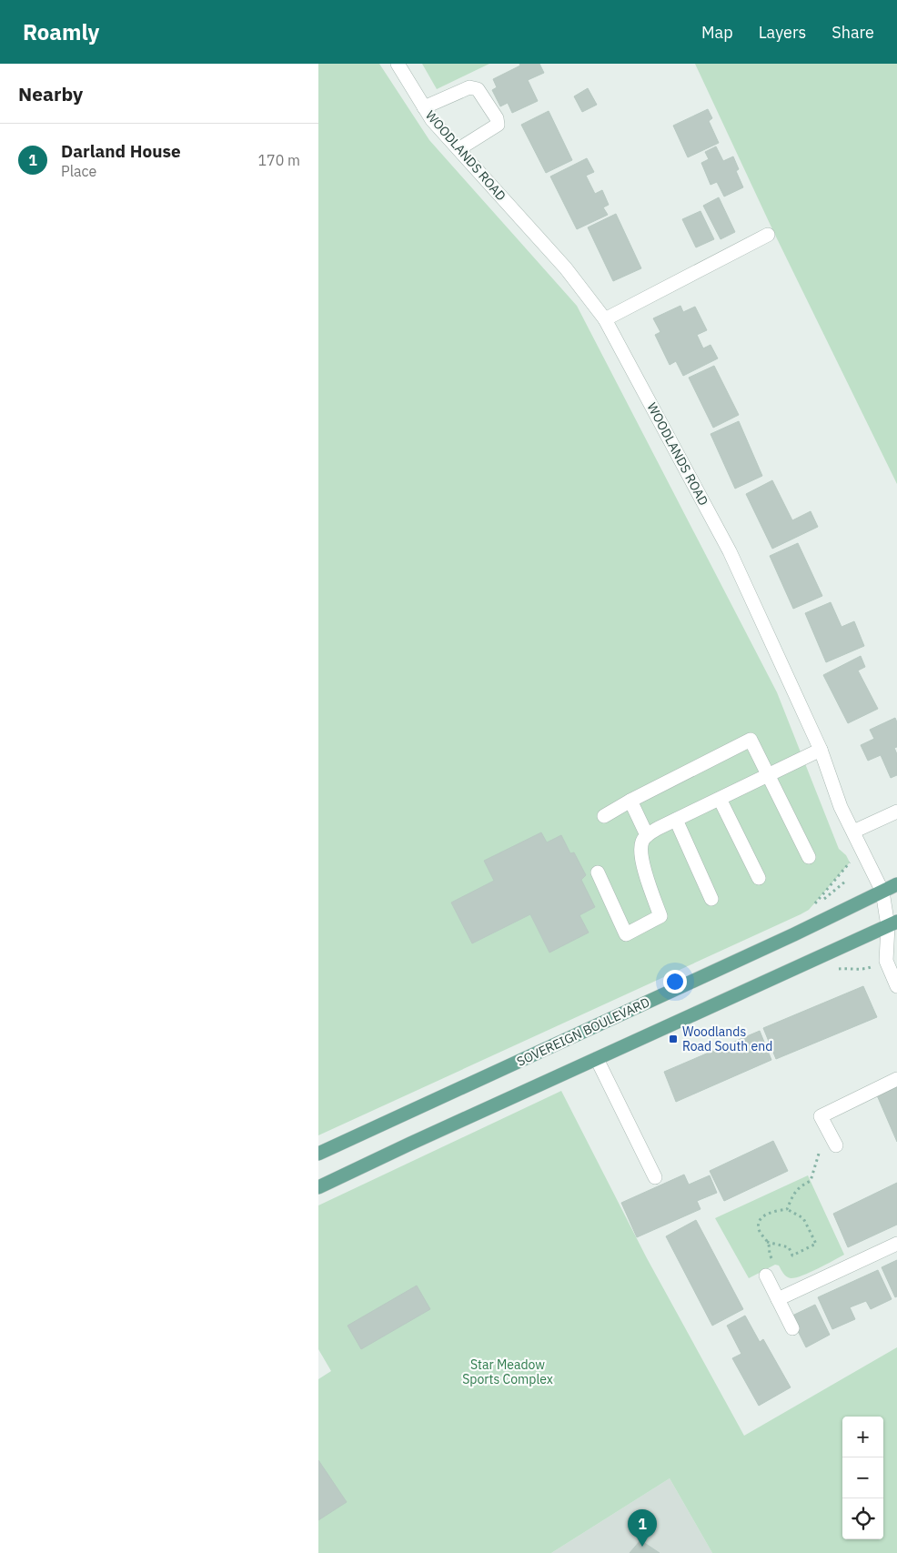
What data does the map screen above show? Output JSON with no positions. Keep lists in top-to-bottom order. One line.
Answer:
{"streets":{"main road":["SOVEREIGN BOULEVARD"],"street":["WOODLANDS ROAD"]},"crossings":[["WOODLANDS ROAD","SOVEREIGN BOULEVARD"]],"parks":["Star Meadow Sports Complex"],"places":{"transit":["Woodlands Road South end"]},"page":{"header":"Roamly","nav":["Map","Layers","Share"],"heading":"Nearby","list":[{"mark":"1","name":"Darland House","note":"Place","value":"170 m"}],"map_buttons":["+","−"],"pins":"1"}}
